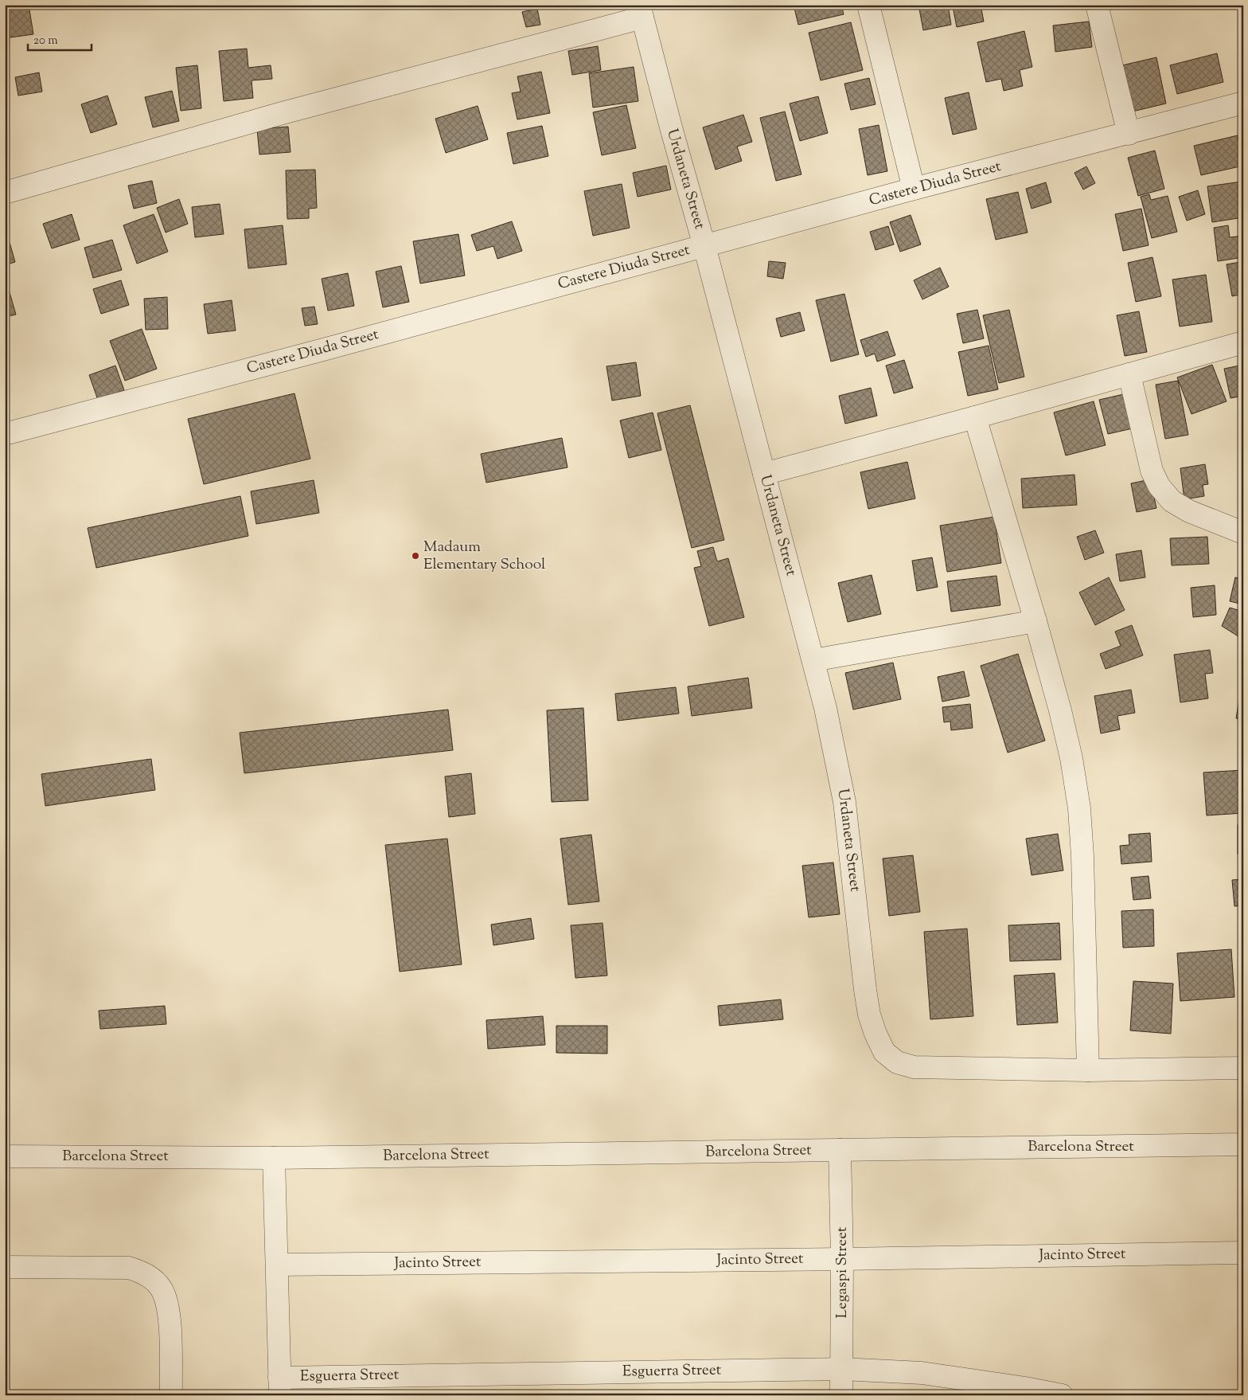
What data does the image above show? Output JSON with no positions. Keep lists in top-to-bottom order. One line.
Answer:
{"streets":{"street":["Urdaneta Street","Castere Diuda Street","Barcelona Street","Jacinto Street","Legaspi Street","Esguerra Street"]},"crossings":[["Urdaneta Street","Castere Diuda Street"],["Barcelona Street","Legaspi Street"],["Jacinto Street","Legaspi Street"],["Legaspi Street","Esguerra Street"]],"places":["Madaum Elementary School"],"scale_bar":"20 m"}
